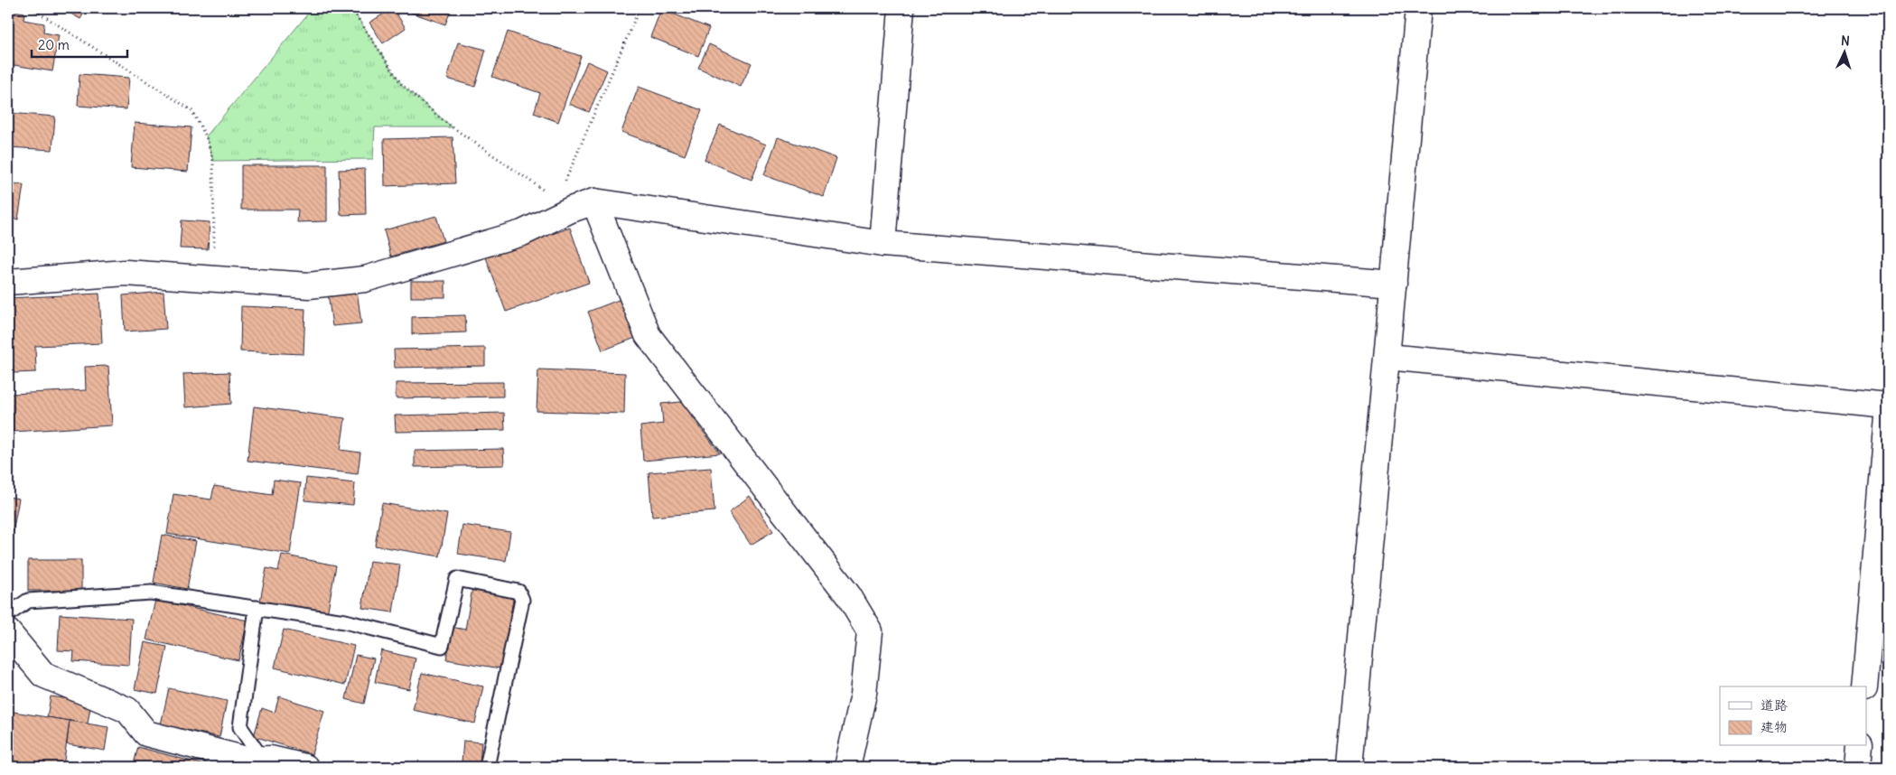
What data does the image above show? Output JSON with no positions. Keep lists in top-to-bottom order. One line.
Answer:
{"legend":["道路","建物"],"scale_bar":"20 m","north":"top"}
